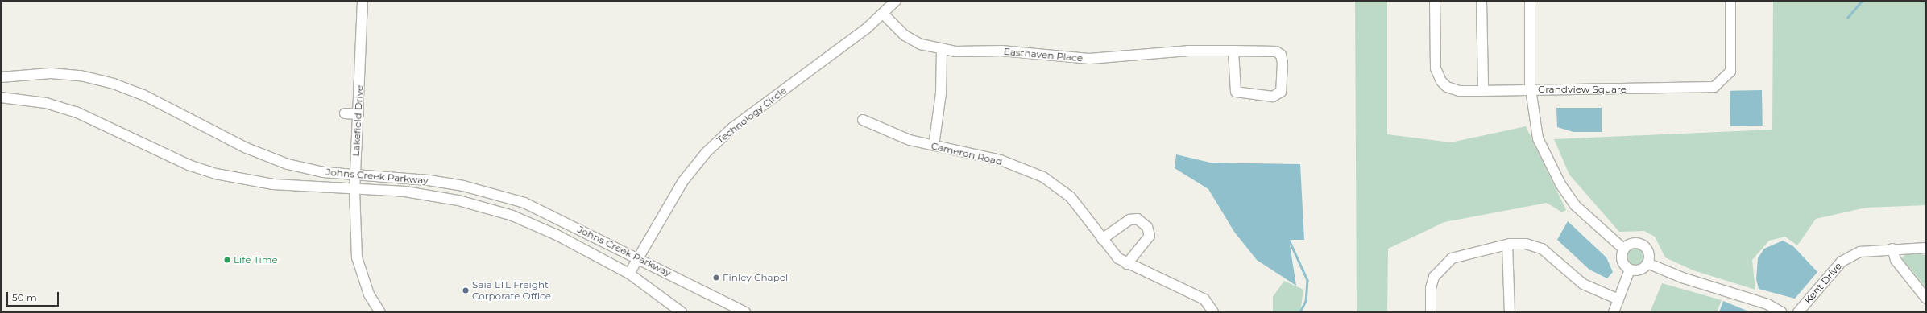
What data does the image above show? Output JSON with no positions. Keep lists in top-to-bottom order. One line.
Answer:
{"streets":{"street":["Easthaven Place","Grandview Square","Technology Circle","Lakefield Drive","Cameron Road","Johns Creek Parkway","Kent Drive"]},"crossings":[["Easthaven Place","Technology Circle"],["Technology Circle","Johns Creek Parkway"],["Lakefield Drive","Johns Creek Parkway"]],"places":["Life Time","Finley Chapel","Saia LTL Freight Corporate Office"],"scale_bar":"50 m"}
